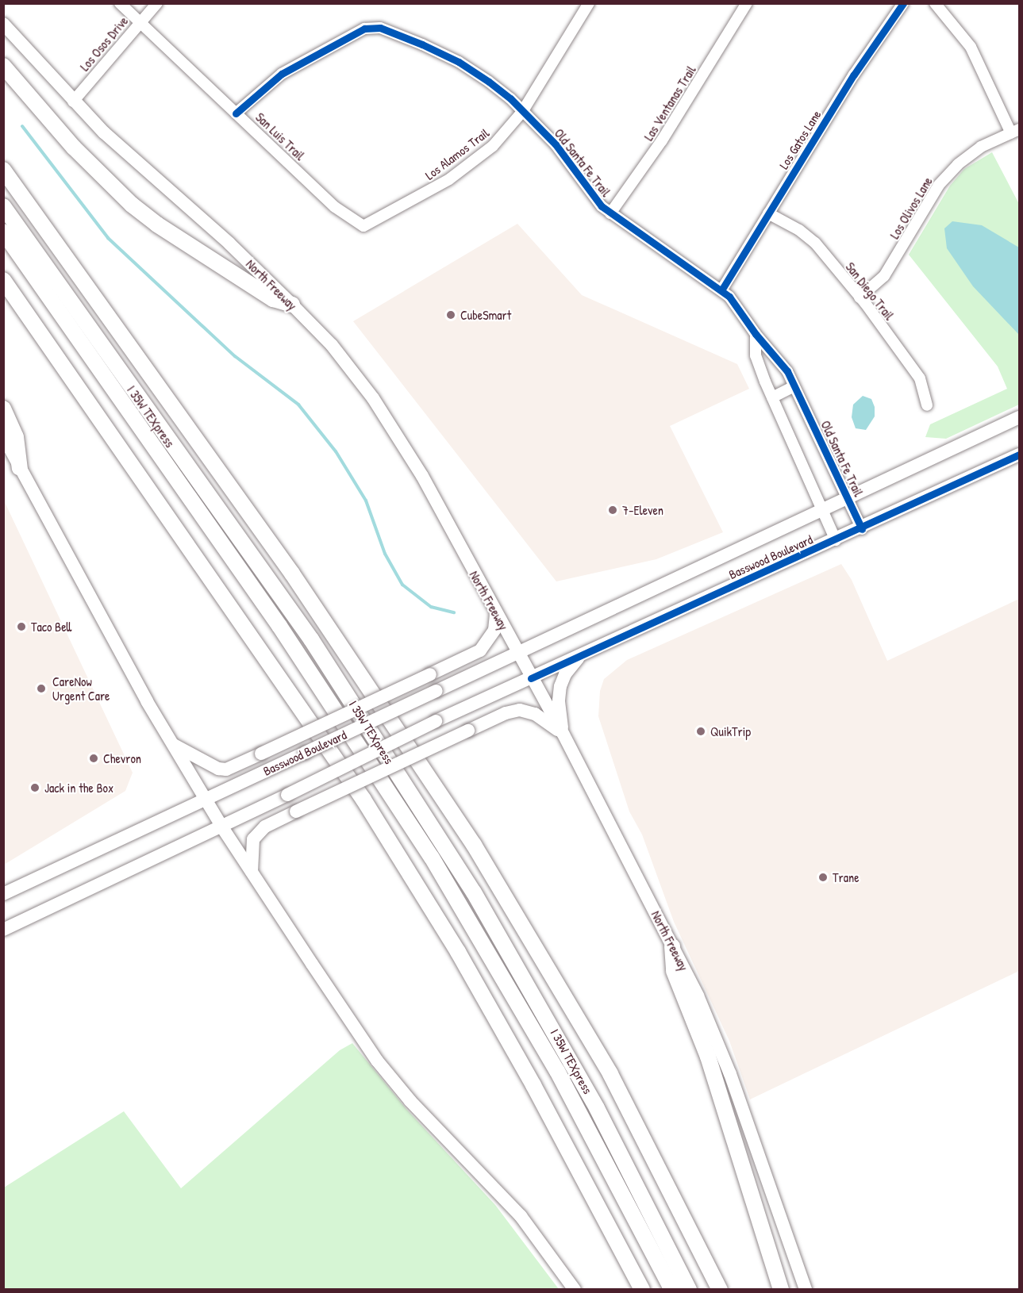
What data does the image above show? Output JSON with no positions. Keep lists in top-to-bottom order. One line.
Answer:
{"streets":{"highway":["I 35W TEXpress"],"main road":["North Freeway","Basswood Boulevard"],"street":["Los Osos Drive","Las Ventanas Trail","San Luis Trail","Los Gatos Lane","Los Alamos Trail","Old Santa Fe Trail","Los Olivos Lane","San Diego Trail"]},"crossings":[["Los Osos Drive","San Luis Trail"],["Los Osos Drive","North Freeway"],["Las Ventanas Trail","Old Santa Fe Trail"],["San Luis Trail","Los Alamos Trail"],["San Luis Trail","Old Santa Fe Trail"],["Los Gatos Lane","Old Santa Fe Trail"],["Los Gatos Lane","San Diego Trail"],["Los Alamos Trail","Old Santa Fe Trail"],["Old Santa Fe Trail","Basswood Boulevard"],["Los Olivos Lane","San Diego Trail"],["North Freeway","Basswood Boulevard"]],"places":["CubeSmart","7-Eleven","Taco Bell","CareNow Urgent Care","QuikTrip","Chevron","Jack in the Box","Trane"]}
